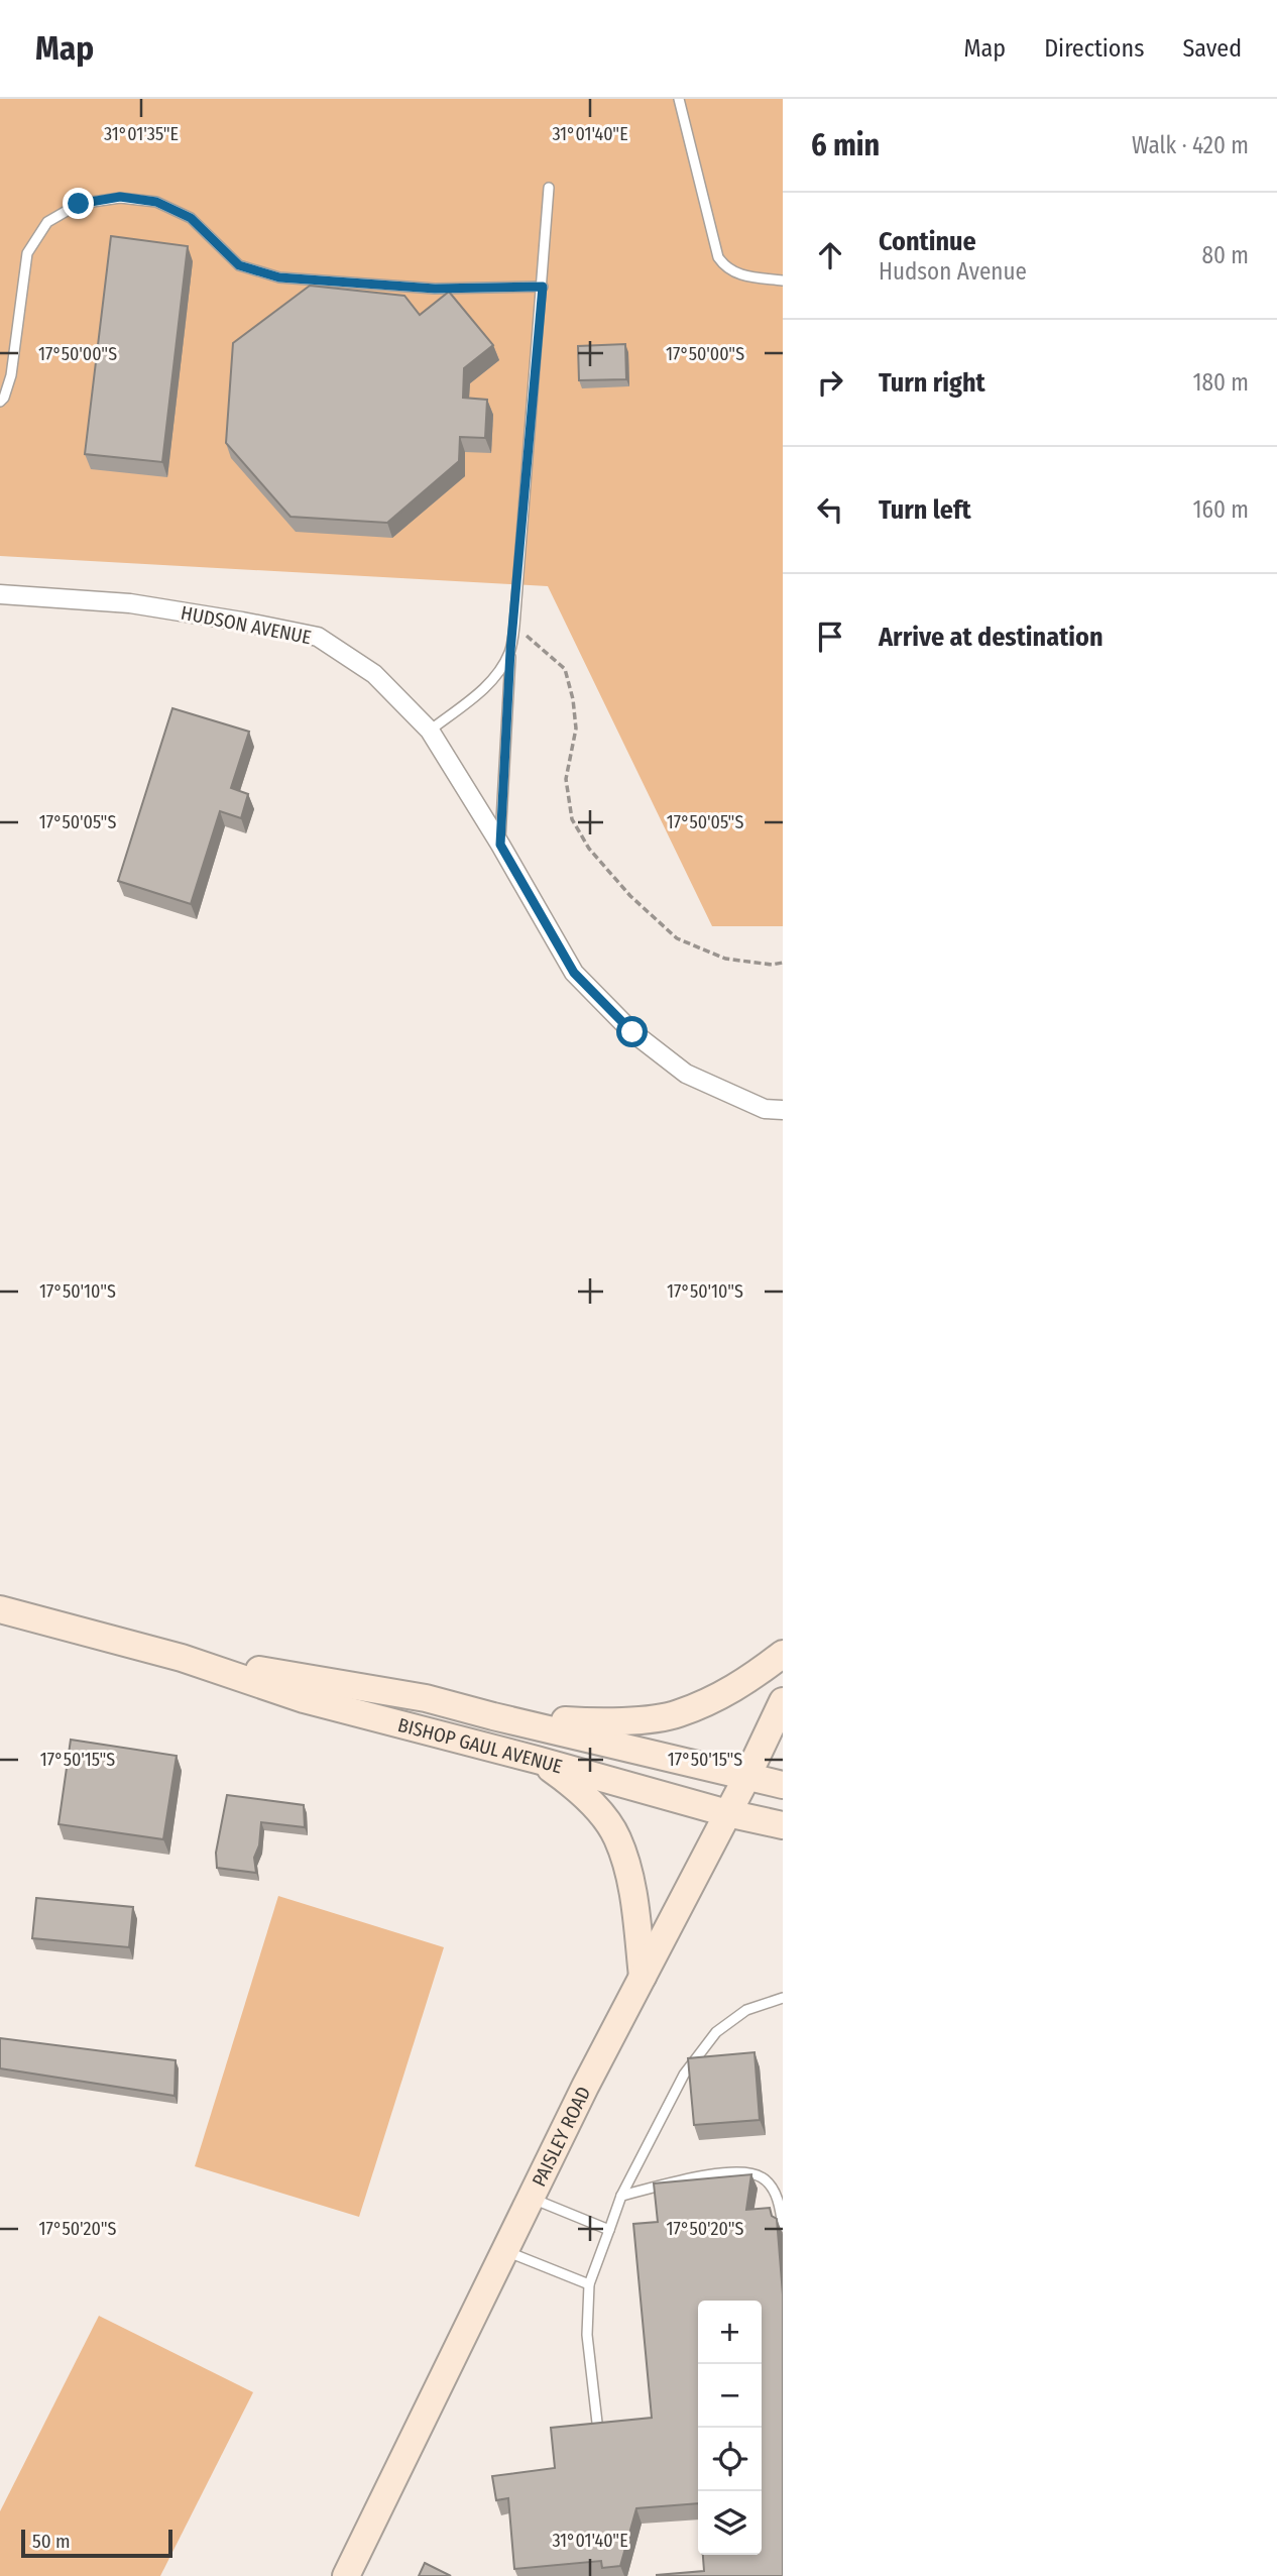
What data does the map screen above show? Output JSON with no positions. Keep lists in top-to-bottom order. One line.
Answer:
{"streets":{"main road":["BISHOP GAUL AVENUE","PAISLEY ROAD"],"street":["HUDSON AVENUE"]},"crossings":[["BISHOP GAUL AVENUE","PAISLEY ROAD"]],"scale_bar":"50 m","page":{"header":"Map","nav":["Map","Directions","Saved"],"heading":["6 min","Walk · 420 m"],"list":[["Continue","Hudson Avenue","80 m"],["Turn right","180 m"],["Turn left","160 m"],"Arrive at destination"],"map_buttons":["+","−"],"scale":"50 m"},"coordinates":["31°01'35\"E","31°01'40\"E","17°50'00\"S","17°50'05\"S","17°50'10\"S","17°50'15\"S","17°50'20\"S"]}
